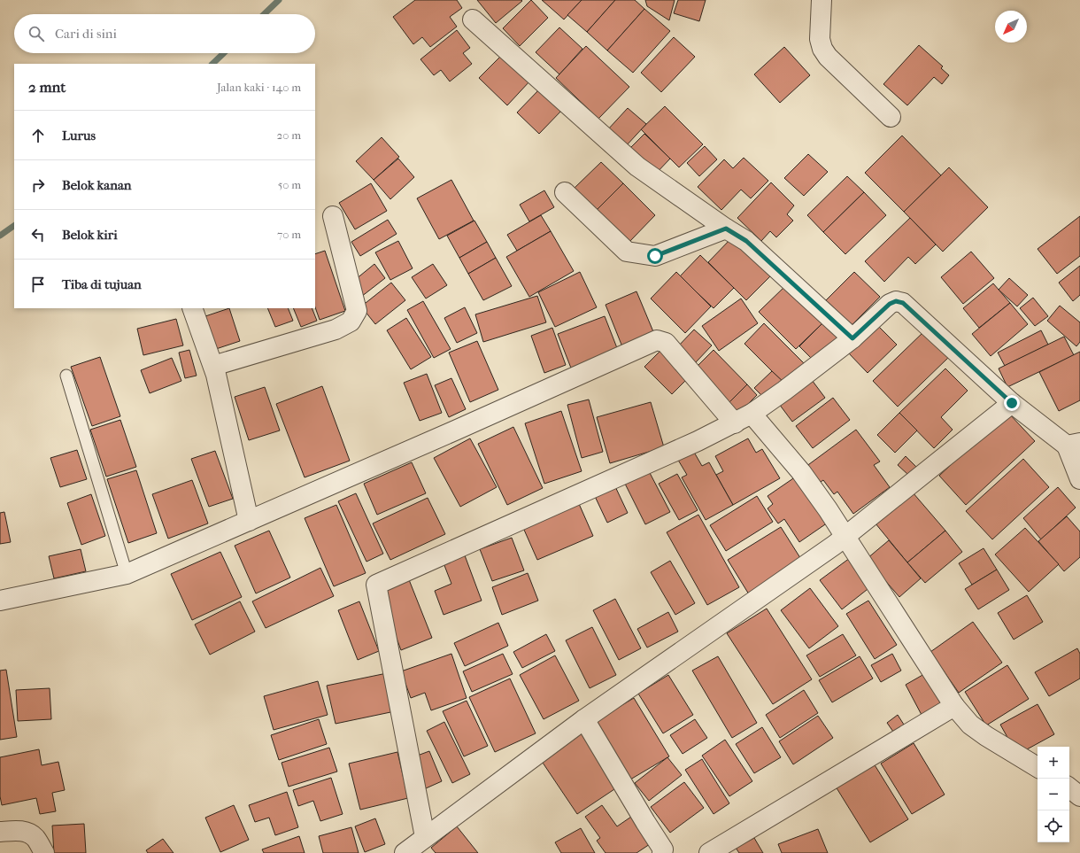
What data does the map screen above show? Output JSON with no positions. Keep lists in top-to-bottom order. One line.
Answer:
{"north":"bottom left","page":{"search":"Cari di sini","heading":["2 mnt","Jalan kaki · 140 m"],"list":[["Lurus","20 m"],["Belok kanan","50 m"],["Belok kiri","70 m"],"Tiba di tujuan"],"map_buttons":["+","−"]}}
